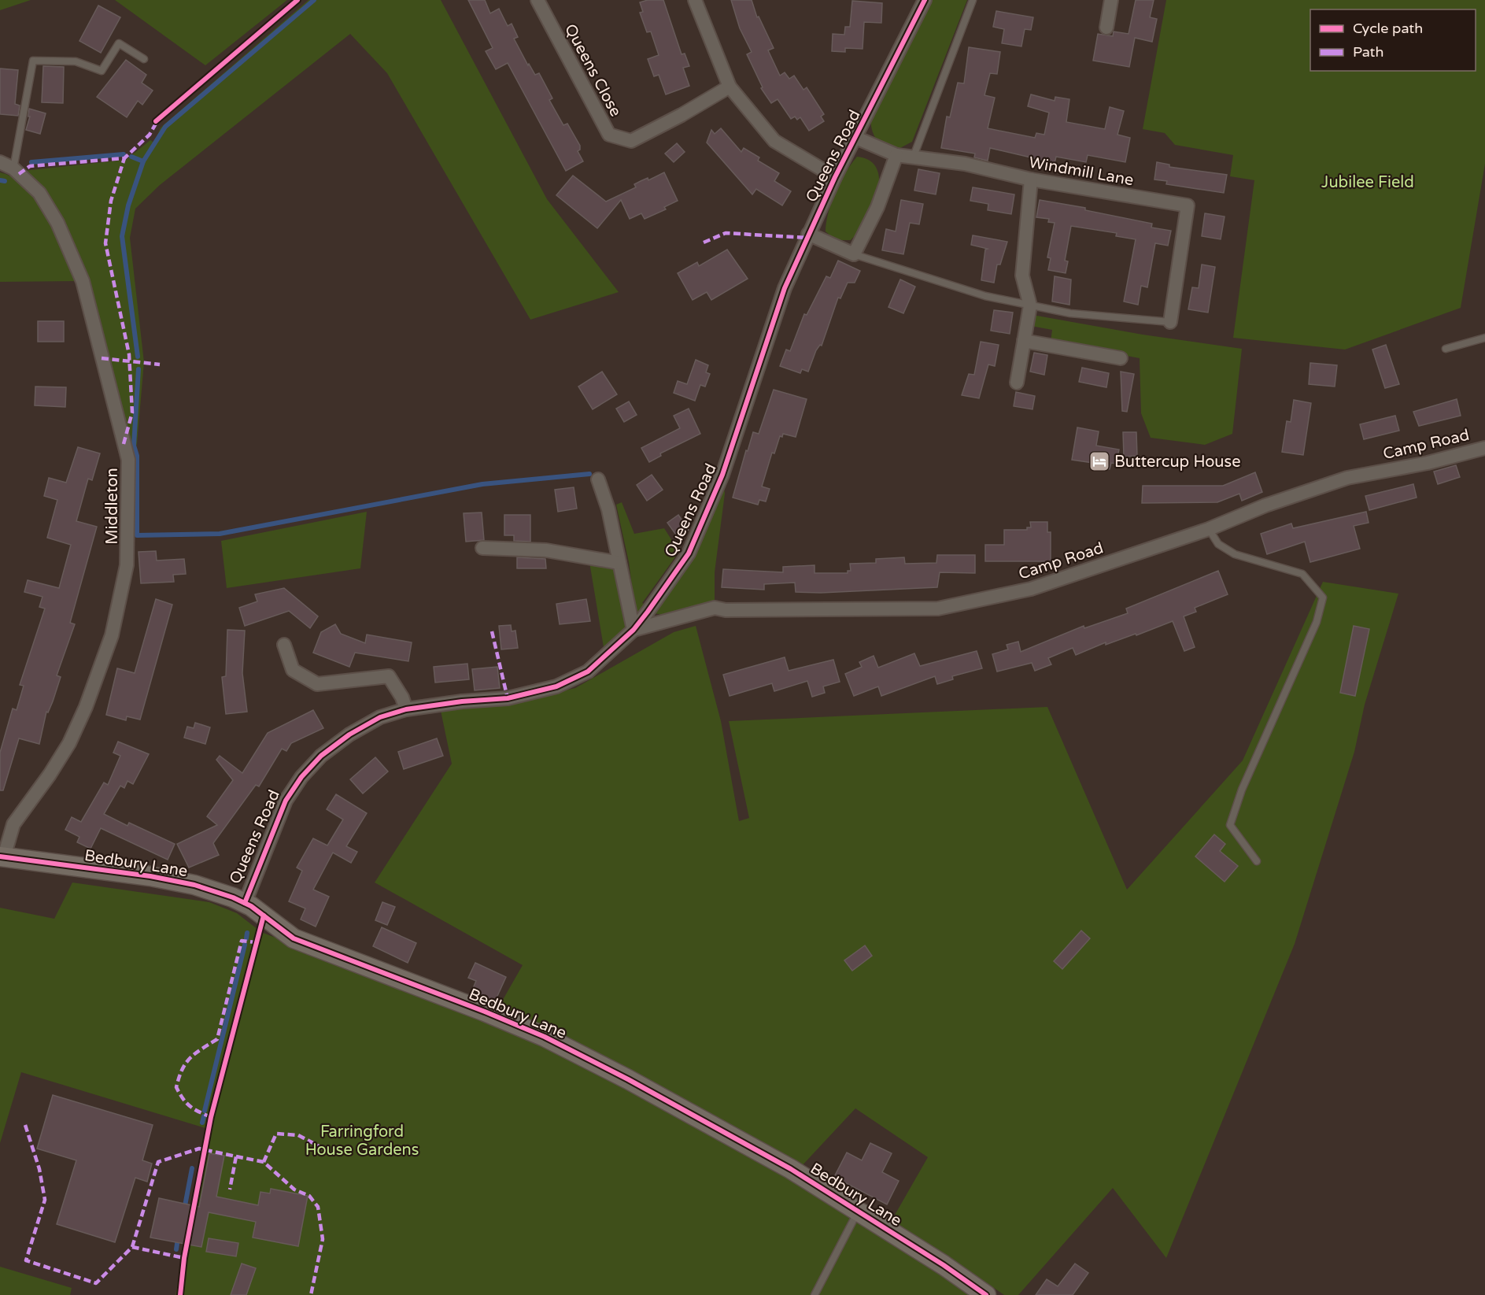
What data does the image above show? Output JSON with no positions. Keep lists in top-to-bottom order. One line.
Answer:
{"streets":{"street":["Queens Close","Queens Road","Windmill Lane","Camp Road","Middleton","Bedbury Lane"]},"crossings":[["Queens Road","Windmill Lane"],["Queens Road","Camp Road"],["Queens Road","Bedbury Lane"],["Middleton","Bedbury Lane"]],"parks":["Jubilee Field","Farringford House Gardens"],"places":{"hotel":["Buttercup House"]},"legend":["Cycle path","Path"]}
